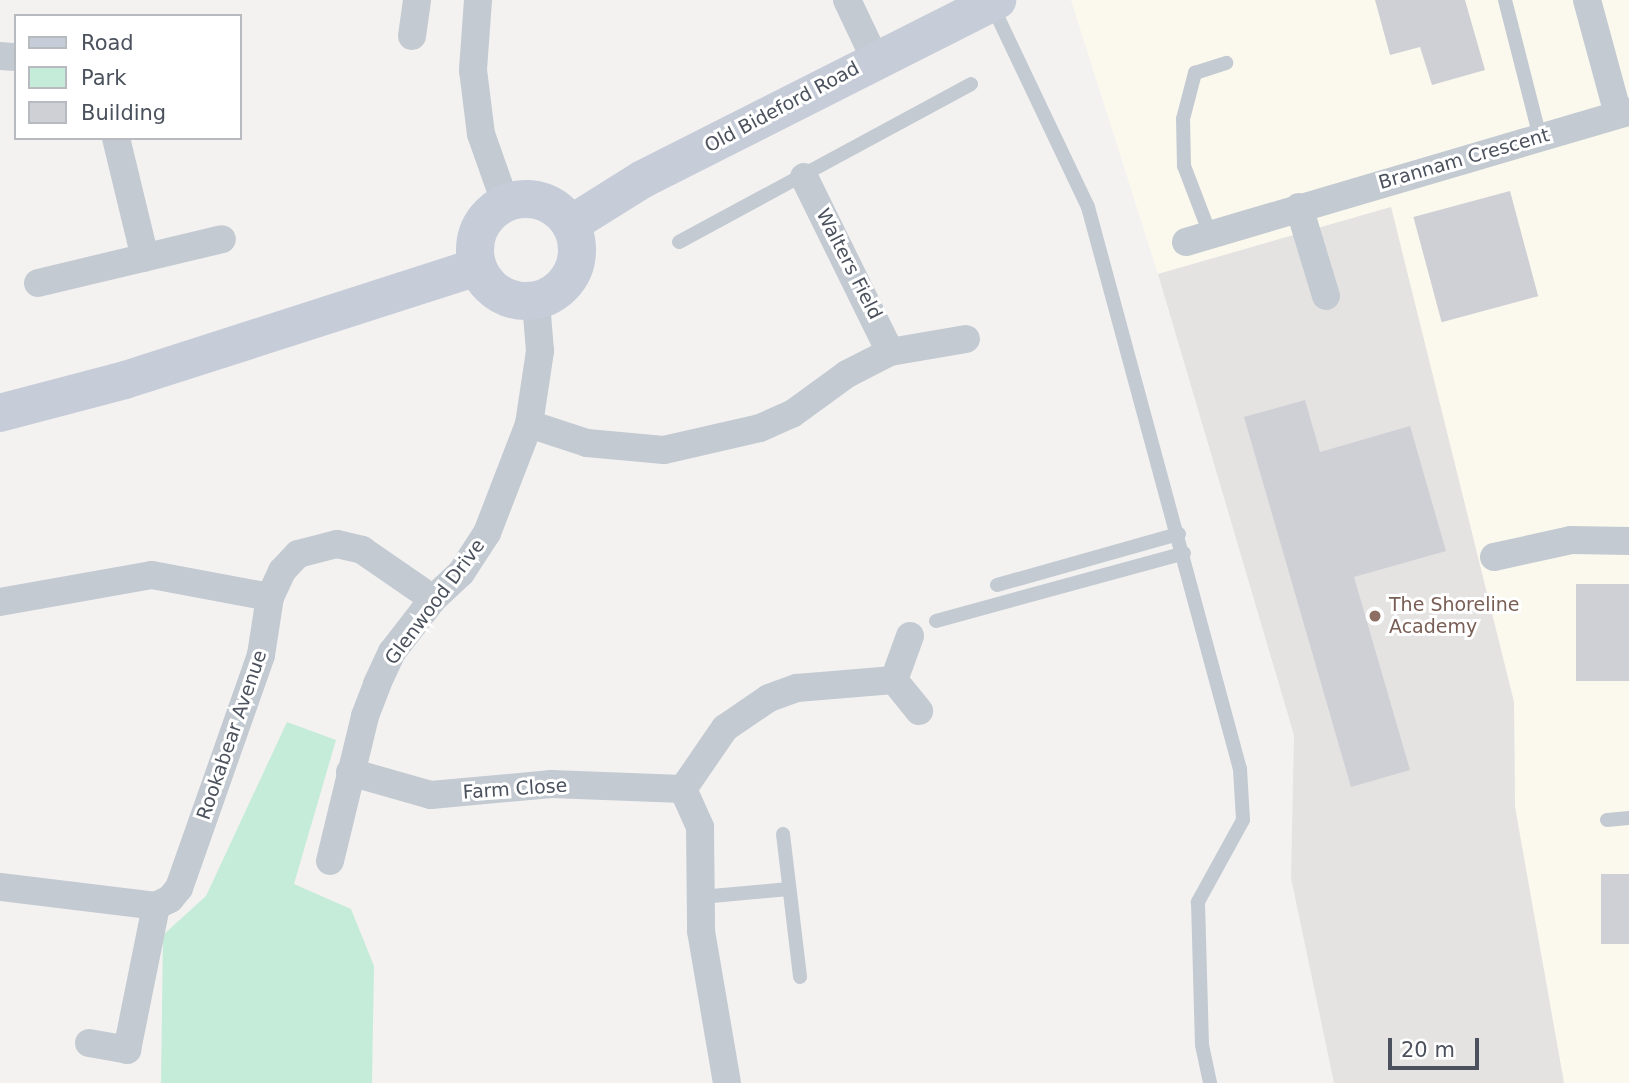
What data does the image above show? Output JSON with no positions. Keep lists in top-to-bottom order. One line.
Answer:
{"streets":{"street":["Old Bideford Road","Brannam Crescent","Walters Field","Glenwood Drive","Rookabear Avenue","Farm Close"]},"crossings":[["Old Bideford Road","Glenwood Drive"],["Glenwood Drive","Rookabear Avenue"],["Glenwood Drive","Farm Close"]],"places":["The Shoreline Academy"],"legend":["Road","Park","Building"],"scale_bar":"20 m"}
